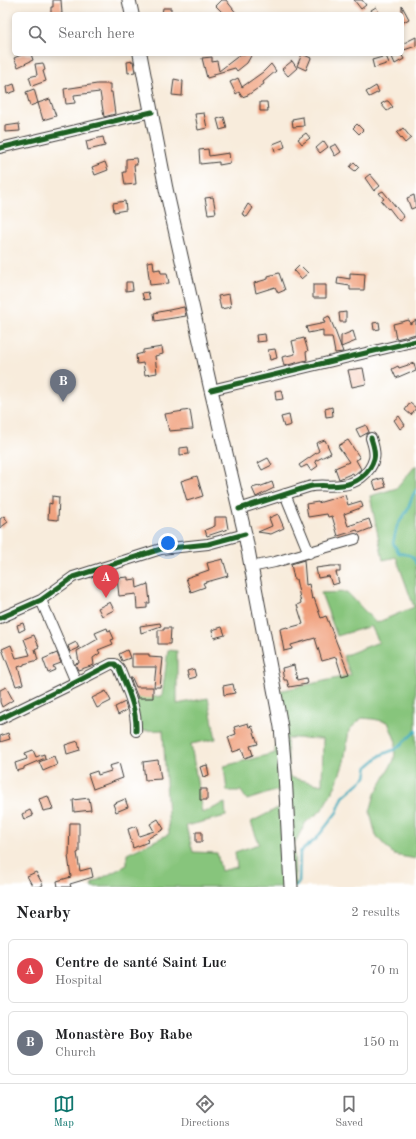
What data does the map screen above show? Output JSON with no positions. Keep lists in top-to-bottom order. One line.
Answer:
{"page":{"search":"Search here","pins":["B","A"],"heading":["Nearby","2 results"],"list":[{"mark":"A","name":"Centre de santé Saint Luc","note":"Hospital","value":"70 m"},{"mark":"B","name":"Monastère Boy Rabe","note":"Church","value":"150 m"}],"nav":["Map","Directions","Saved"]}}
